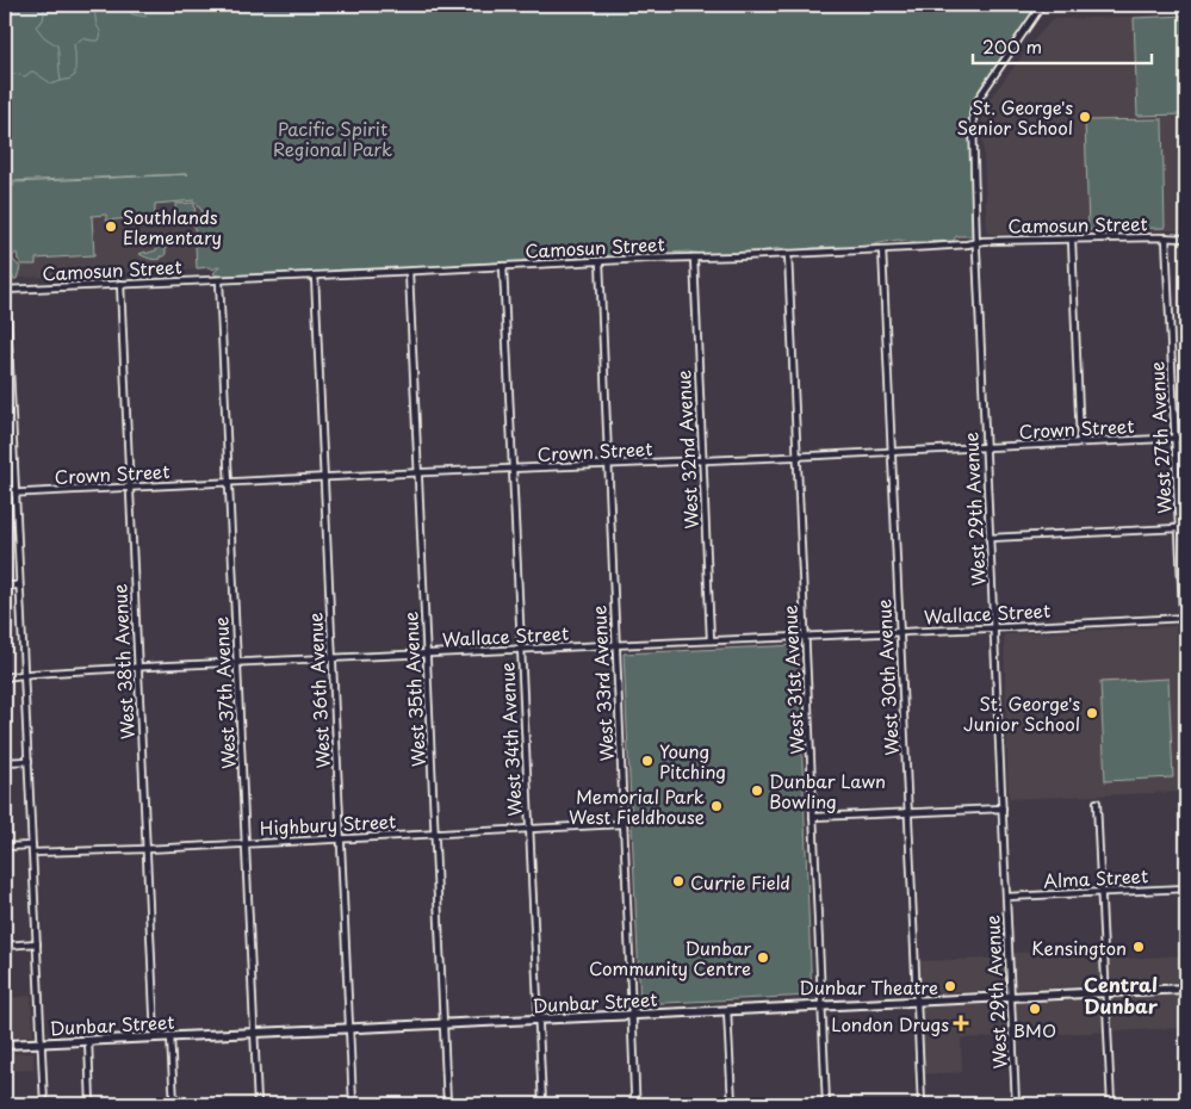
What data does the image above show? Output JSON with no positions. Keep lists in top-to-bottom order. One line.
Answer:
{"streets":{"main road":["Dunbar Street"],"street":["Camosun Street","Crown Street","West 27th Avenue","West 32nd Avenue","West 29th Avenue","Wallace Street","West 38th Avenue","West 30th Avenue","West 31st Avenue","West 33rd Avenue","West 35th Avenue","West 36th Avenue","West 37th Avenue","West 34th Avenue","Highbury Street","Alma Street"]},"crossings":[["Camosun Street","West 27th Avenue"],["Camosun Street","West 32nd Avenue"],["Camosun Street","West 29th Avenue"],["Camosun Street","West 38th Avenue"],["Camosun Street","West 30th Avenue"],["Camosun Street","West 31st Avenue"],["Camosun Street","West 33rd Avenue"],["Camosun Street","West 35th Avenue"],["Camosun Street","West 36th Avenue"],["Camosun Street","West 37th Avenue"],["Camosun Street","West 34th Avenue"],["Crown Street","West 27th Avenue"],["Crown Street","West 32nd Avenue"],["Crown Street","West 29th Avenue"],["Crown Street","West 38th Avenue"],["Crown Street","West 30th Avenue"],["Crown Street","West 31st Avenue"],["Crown Street","West 33rd Avenue"],["Crown Street","West 35th Avenue"],["Crown Street","West 36th Avenue"],["Crown Street","West 37th Avenue"],["Crown Street","West 34th Avenue"],["West 27th Avenue","Wallace Street"],["West 32nd Avenue","Wallace Street"],["West 29th Avenue","Wallace Street"],["West 29th Avenue","Alma Street"],["West 29th Avenue","Dunbar Street"],["Wallace Street","West 38th Avenue"],["Wallace Street","West 30th Avenue"],["Wallace Street","West 31st Avenue"],["Wallace Street","West 33rd Avenue"],["Wallace Street","West 35th Avenue"],["Wallace Street","West 36th Avenue"],["Wallace Street","West 37th Avenue"],["Wallace Street","West 34th Avenue"],["West 38th Avenue","Highbury Street"],["West 38th Avenue","Dunbar Street"],["West 30th Avenue","Dunbar Street"],["West 31st Avenue","Dunbar Street"],["West 33rd Avenue","Highbury Street"],["West 33rd Avenue","Dunbar Street"],["West 35th Avenue","Highbury Street"],["West 35th Avenue","Dunbar Street"],["West 36th Avenue","Highbury Street"],["West 36th Avenue","Dunbar Street"],["West 37th Avenue","Highbury Street"],["West 37th Avenue","Dunbar Street"],["West 34th Avenue","Highbury Street"],["West 34th Avenue","Dunbar Street"]],"districts":["Central Dunbar"],"parks":["Pacific Spirit Regional Park"],"places":{"other":["St. George's Senior School","Southlands Elementary","St. George's Junior School","Young Pitching","Dunbar Lawn Bowling","Memorial Park West Fieldhouse","Currie Field","Kensington","Dunbar Community Centre","Dunbar Theatre","BMO"],"health":["London Drugs"]},"scale_bar":"200 m"}
